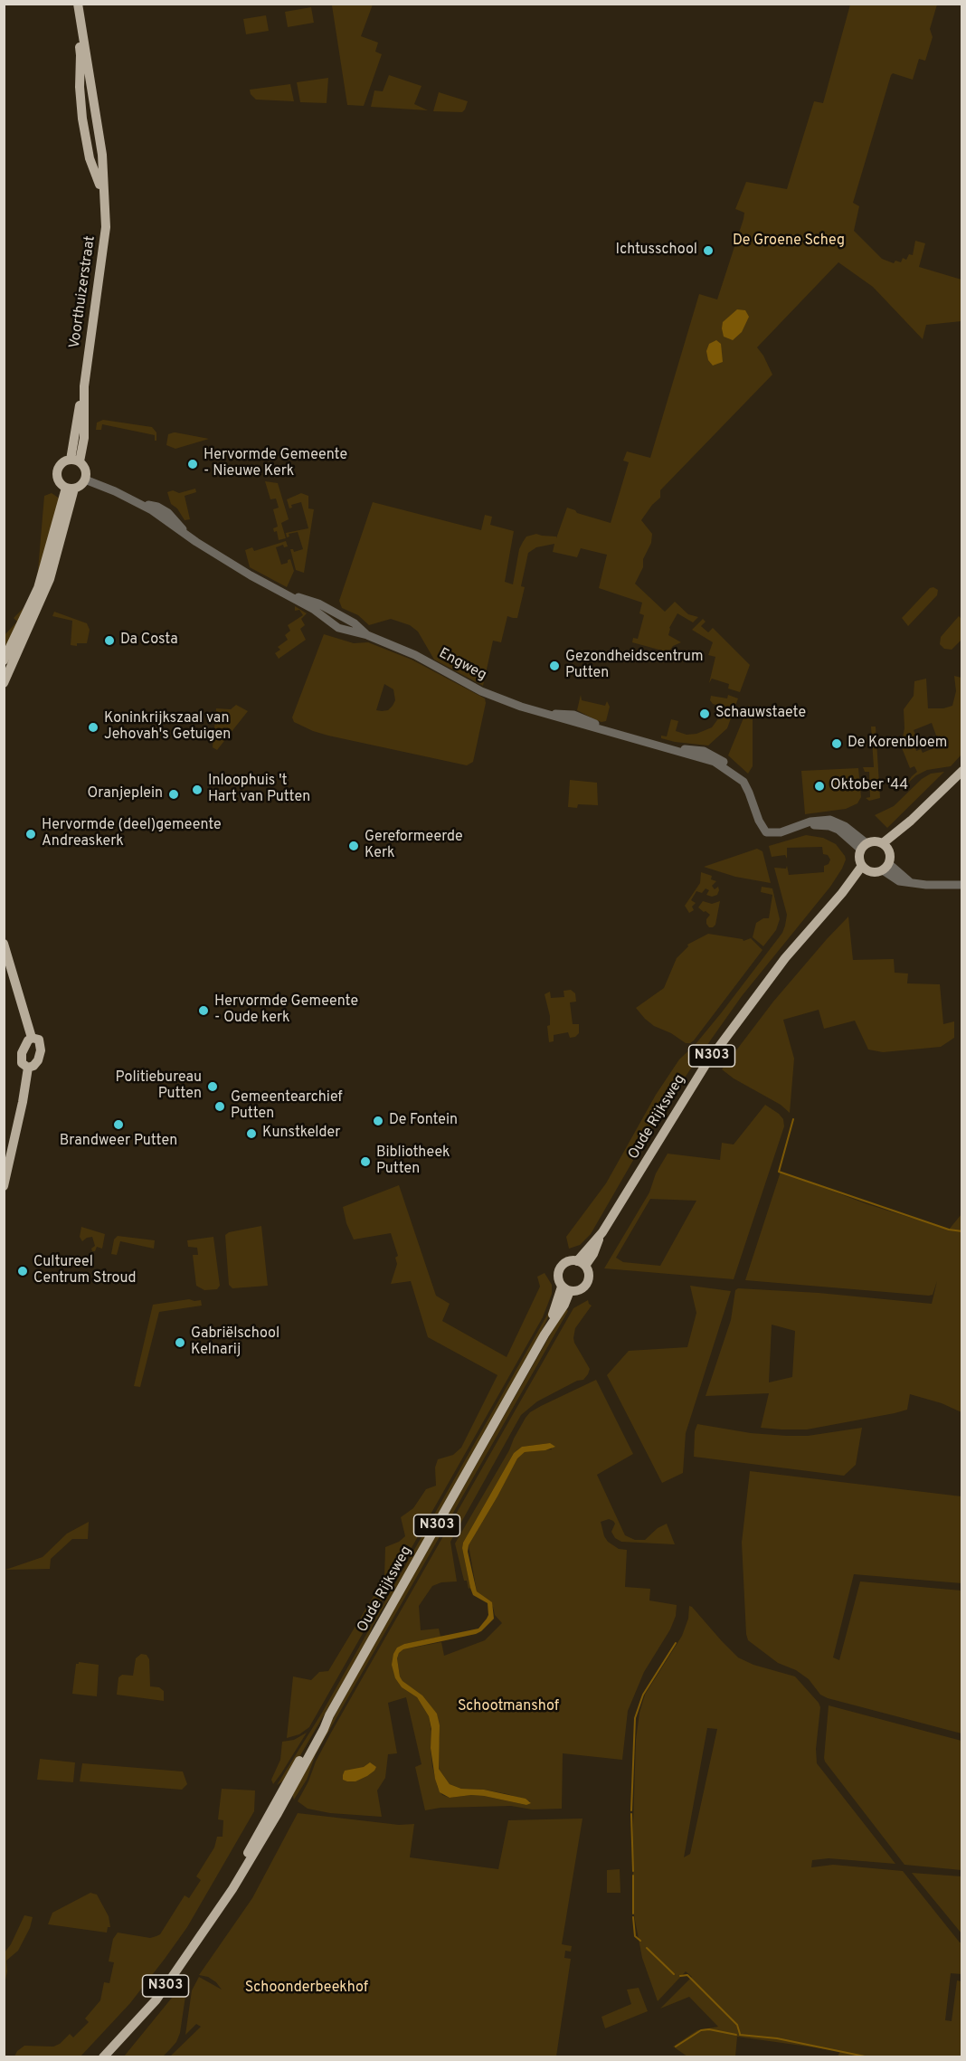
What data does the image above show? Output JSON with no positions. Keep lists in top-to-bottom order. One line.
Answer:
{"streets":{"main road":["Voorthuizerstraat","N303","Oude Rijksweg"],"street":["Engweg"]},"crossings":[["Voorthuizerstraat","Engweg"],["Engweg","Oude Rijksweg"],["N303","Oude Rijksweg"]],"parks":["De Groene Scheg","Schootmanshof","Schoonderbeekhof"],"places":["Ichtusschool","Hervormde Gemeente - Nieuwe Kerk","Da Costa","Gezondheidscentrum Putten","Schauwstaete","Koninkrijkszaal van Jehovah's Getuigen","De Korenbloem","Oktober '44","Inloophuis 't Hart van Putten","Oranjeplein","Hervormde (deel)gemeente Andreaskerk","Gereformeerde Kerk","Hervormde Gemeente - Oude kerk","Politiebureau Putten","Gemeentearchief Putten","De Fontein","Brandweer Putten","Kunstkelder","Bibliotheek Putten","Cultureel Centrum Stroud","Gabriëlschool Kelnarij"]}
